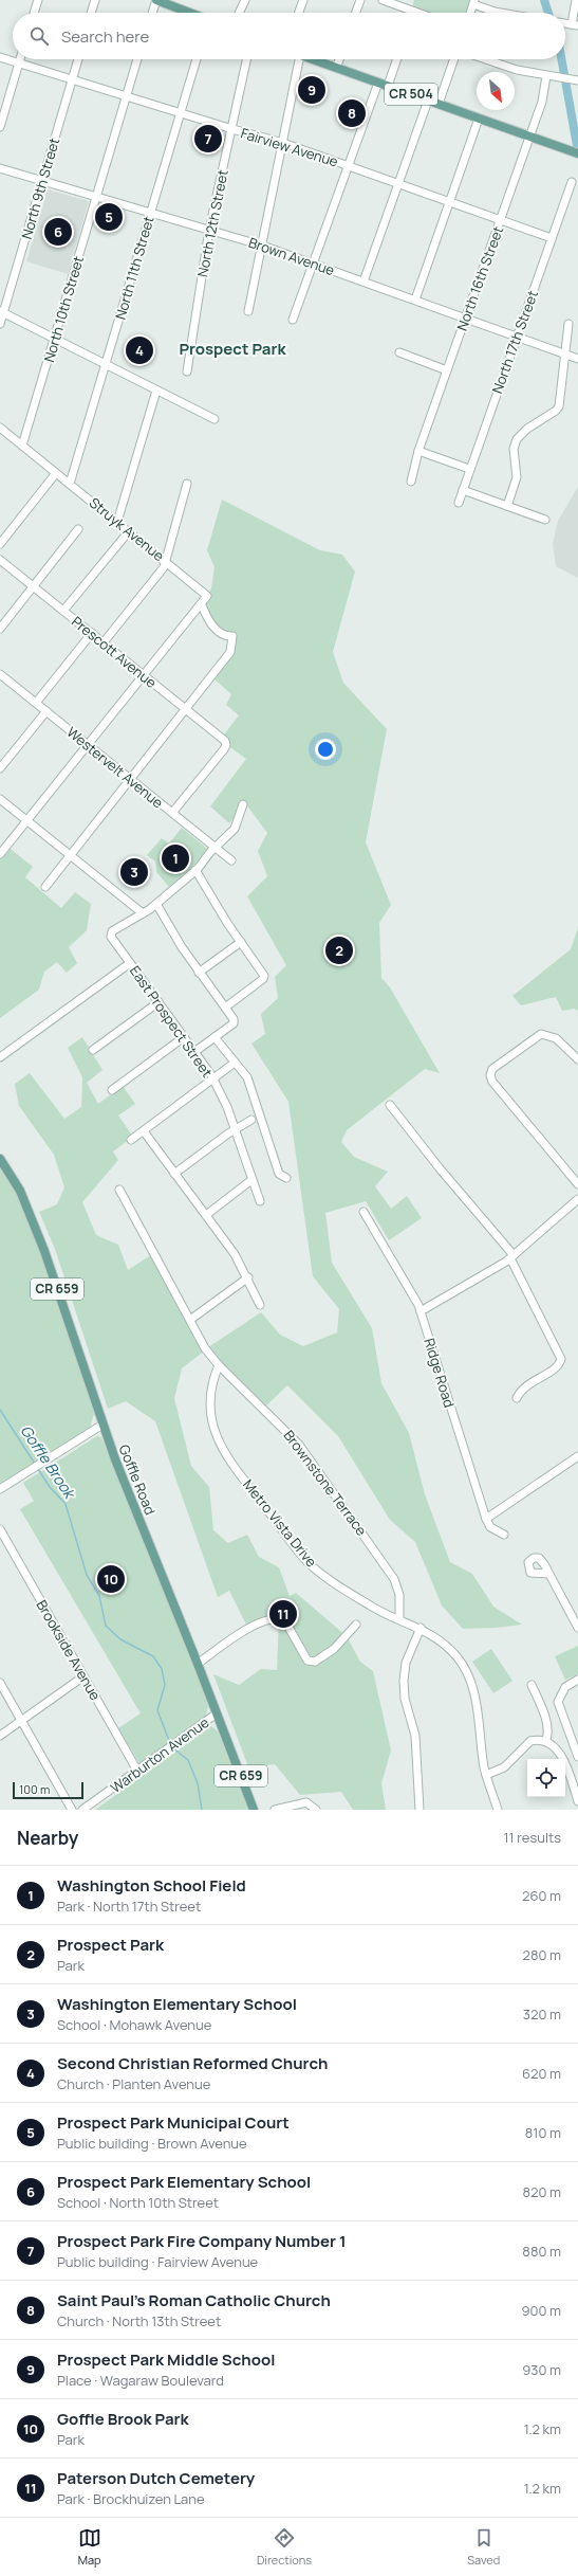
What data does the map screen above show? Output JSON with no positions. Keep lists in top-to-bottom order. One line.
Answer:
{"streets":{"main road":["CR 504","CR 659","Goffle Road"],"street":["Fairview Avenue","North 9th Street","North 12th Street","Brown Avenue","North 11th Street","North 16th Street","North 10th Street","North 17th Street","Struyk Avenue","Prescott Avenue","Westervelt Avenue","East Prospect Street","Ridge Road","Brownstone Terrace","Metro Vista Drive","Brookside Avenue","Warburton Avenue"]},"crossings":[["CR 504","North 16th Street"],["Fairview Avenue","North 9th Street"],["Fairview Avenue","North 12th Street"],["Fairview Avenue","North 11th Street"],["Fairview Avenue","North 16th Street"],["Fairview Avenue","North 10th Street"],["Fairview Avenue","North 17th Street"],["North 9th Street","Brown Avenue"],["North 12th Street","Brown Avenue"],["Brown Avenue","North 11th Street"],["Brown Avenue","North 16th Street"],["Brown Avenue","North 10th Street"],["Brown Avenue","North 17th Street"],["North 11th Street","Struyk Avenue"],["North 10th Street","Struyk Avenue"],["Struyk Avenue","Prescott Avenue"],["Prescott Avenue","Westervelt Avenue"],["Goffle Road","Warburton Avenue"],["Brownstone Terrace","Metro Vista Drive"],["Brookside Avenue","Warburton Avenue"]],"districts":["Prospect Park"],"water":["Goffle Brook"],"scale_bar":"100 m","north":"bottom right","page":{"search":"Search here","pins":["9","8","7","5","6","4","1","3","2","10","11"],"scale":"100 m","heading":["Nearby","11 results"],"list":[{"mark":"1","name":"Washington School Field","note":"Park · North 17th Street","value":"260 m"},{"mark":"2","name":"Prospect Park","note":"Park","value":"280 m"},{"mark":"3","name":"Washington Elementary School","note":"School · Mohawk Avenue","value":"320 m"},{"mark":"4","name":"Second Christian Reformed Church","note":"Church · Planten Avenue","value":"620 m"},{"mark":"5","name":"Prospect Park Municipal Court","note":"Public building · Brown Avenue","value":"810 m"},{"mark":"6","name":"Prospect Park Elementary School","note":"School · North 10th Street","value":"820 m"},{"mark":"7","name":"Prospect Park Fire Company Number 1","note":"Public building · Fairview Avenue","value":"880 m"},{"mark":"8","name":"Saint Paul's Roman Catholic Church","note":"Church · North 13th Street","value":"900 m"},{"mark":"9","name":"Prospect Park Middle School","note":"Place · Wagaraw Boulevard","value":"930 m"},{"mark":"10","name":"Goffle Brook Park","note":"Park","value":"1.2 km"},{"mark":"11","name":"Paterson Dutch Cemetery","note":"Park · Brockhuizen Lane","value":"1.2 km"}],"nav":["Map","Directions","Saved"]}}
